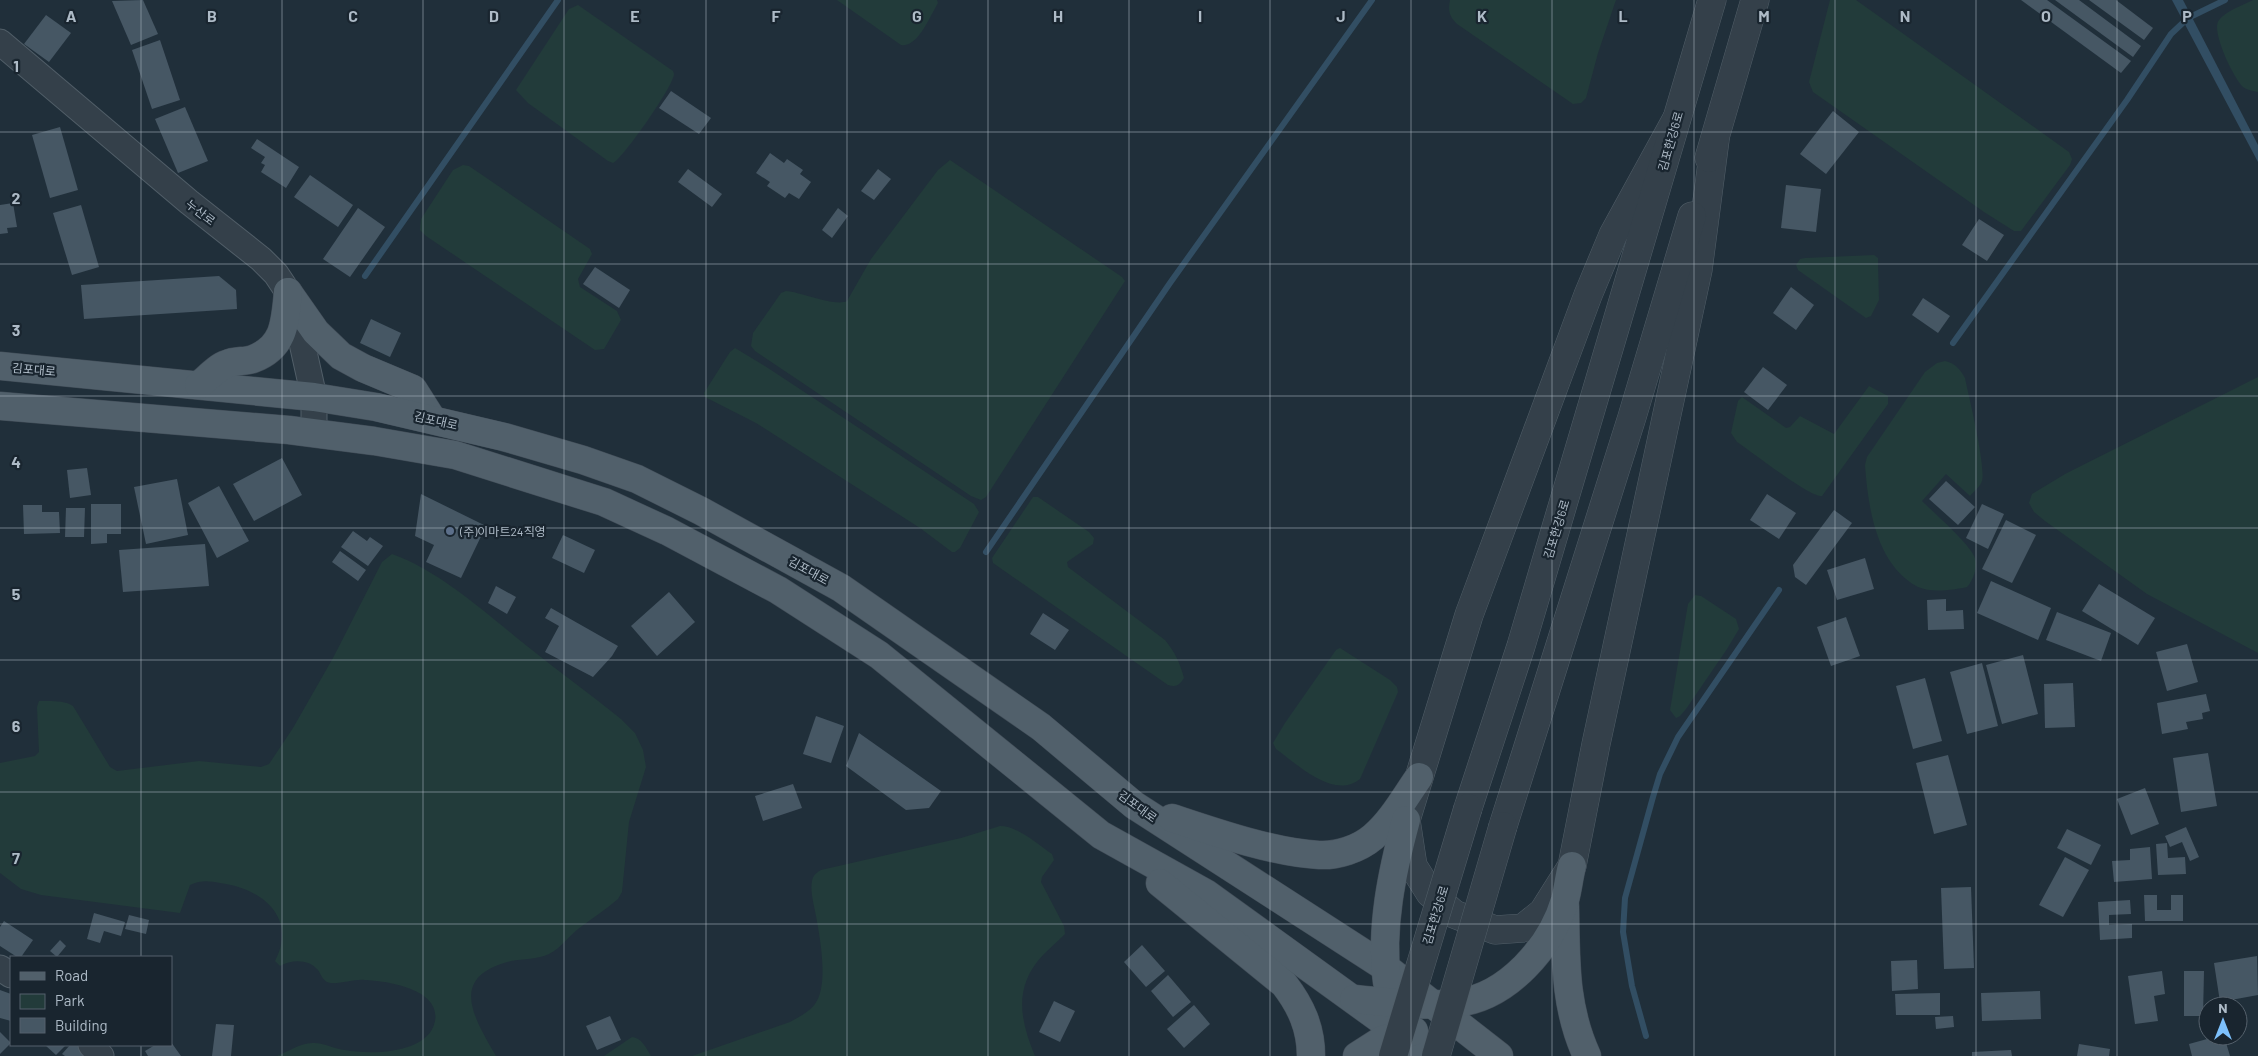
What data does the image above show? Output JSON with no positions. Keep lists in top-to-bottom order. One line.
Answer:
{"streets":{"main road":["김포대로"],"street":["김포한강6로","누산로"]},"crossings":[["누산로","김포대로"]],"places":["(주)이마트24직영"],"legend":["Road","Park","Building"],"north":"top","grid":{"columns":["A","B","C","D","E","F","G","H","I","J","K","L","M","N","O","P"],"rows":["1","2","3","4","5","6","7"]}}
